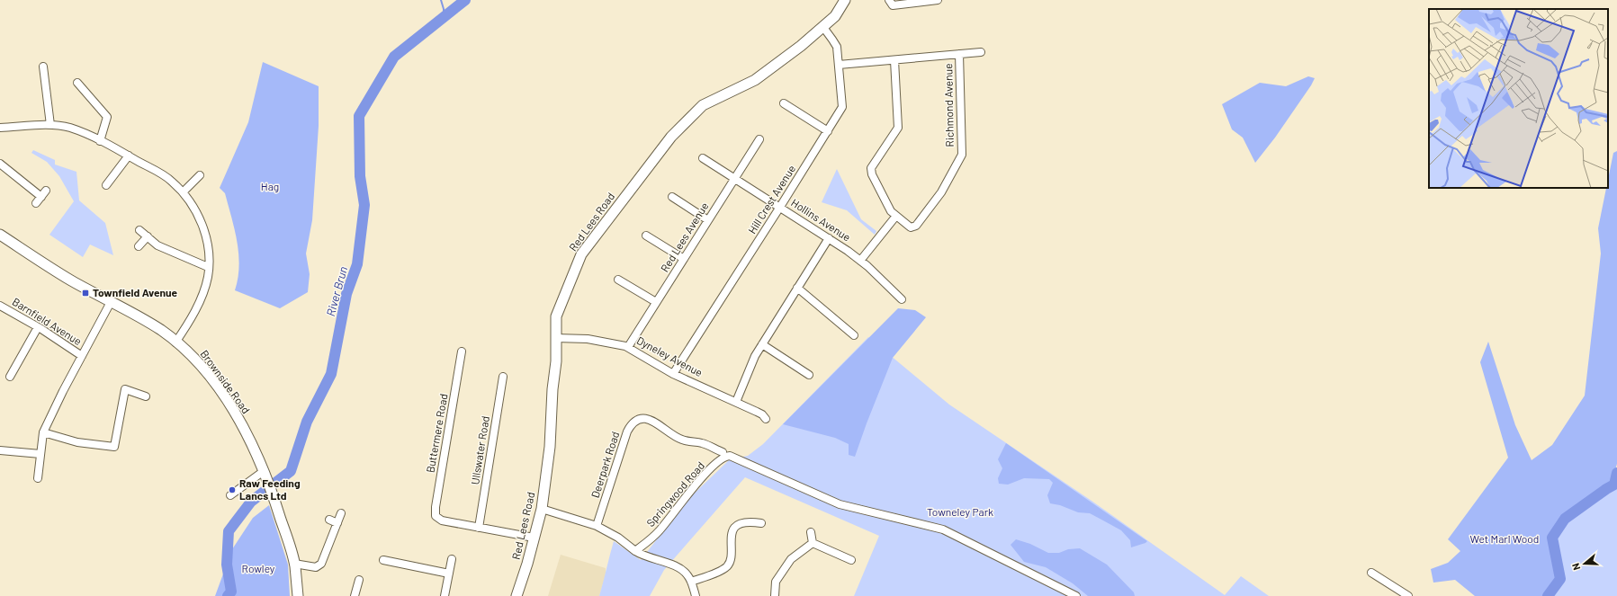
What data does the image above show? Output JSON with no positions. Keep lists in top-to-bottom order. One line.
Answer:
{"streets":{"street":["Richmond Avenue","Hill Crest Avenue","Hollins Avenue","Red Lees Road","Red Lees Avenue","Barnfield Avenue","Dyneley Avenue","Brownside Road","Buttermere Road","Ullswater Road","Deerpark Road","Springwood Road"]},"crossings":[["Richmond Avenue","Hill Crest Avenue"],["Hill Crest Avenue","Hollins Avenue"],["Hill Crest Avenue","Red Lees Road"],["Hill Crest Avenue","Dyneley Avenue"],["Hollins Avenue","Red Lees Avenue"],["Red Lees Road","Dyneley Avenue"],["Red Lees Avenue","Dyneley Avenue"],["Buttermere Road","Ullswater Road"]],"water":["River Brun"],"parks":["Hag","Towneley Park","Wet Marl Wood","Rowley"],"places":{"transit":["Townfield Avenue"],"other":["Raw Feeding Lancs Ltd"]},"north":"left"}
